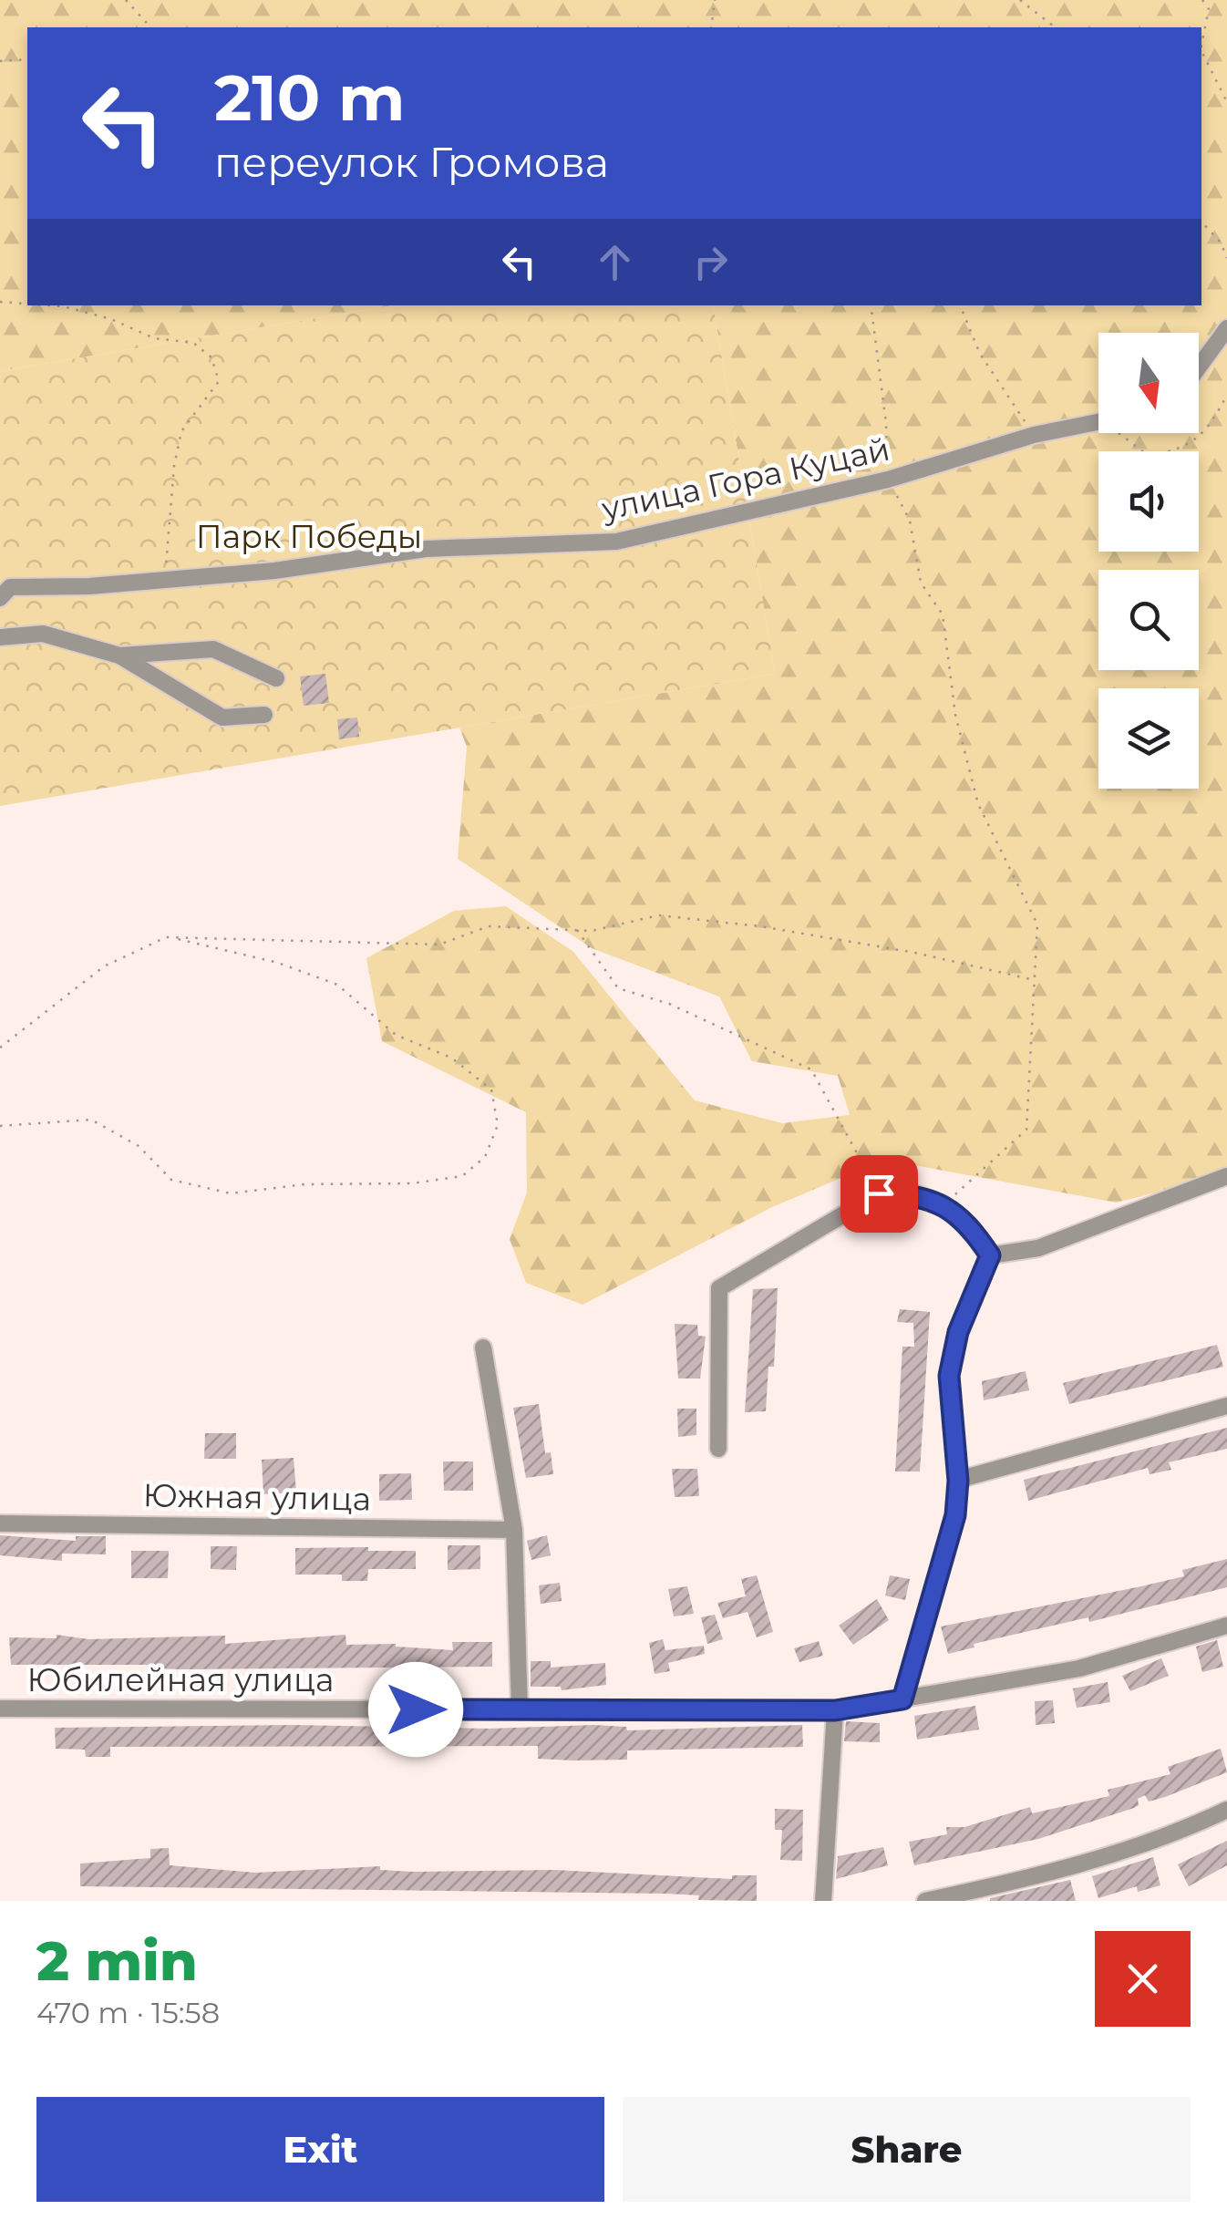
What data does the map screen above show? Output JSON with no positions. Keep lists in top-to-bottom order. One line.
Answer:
{"streets":{"street":["улица Гора Куцай","Южная улица","Юбилейная улица"]},"parks":["Парк Победы"],"north":"bottom","page":{"turn":["210 m","переулок Громова"],"heading":["2 min","470 m · 15:58"],"buttons":["Exit","Share"]}}
